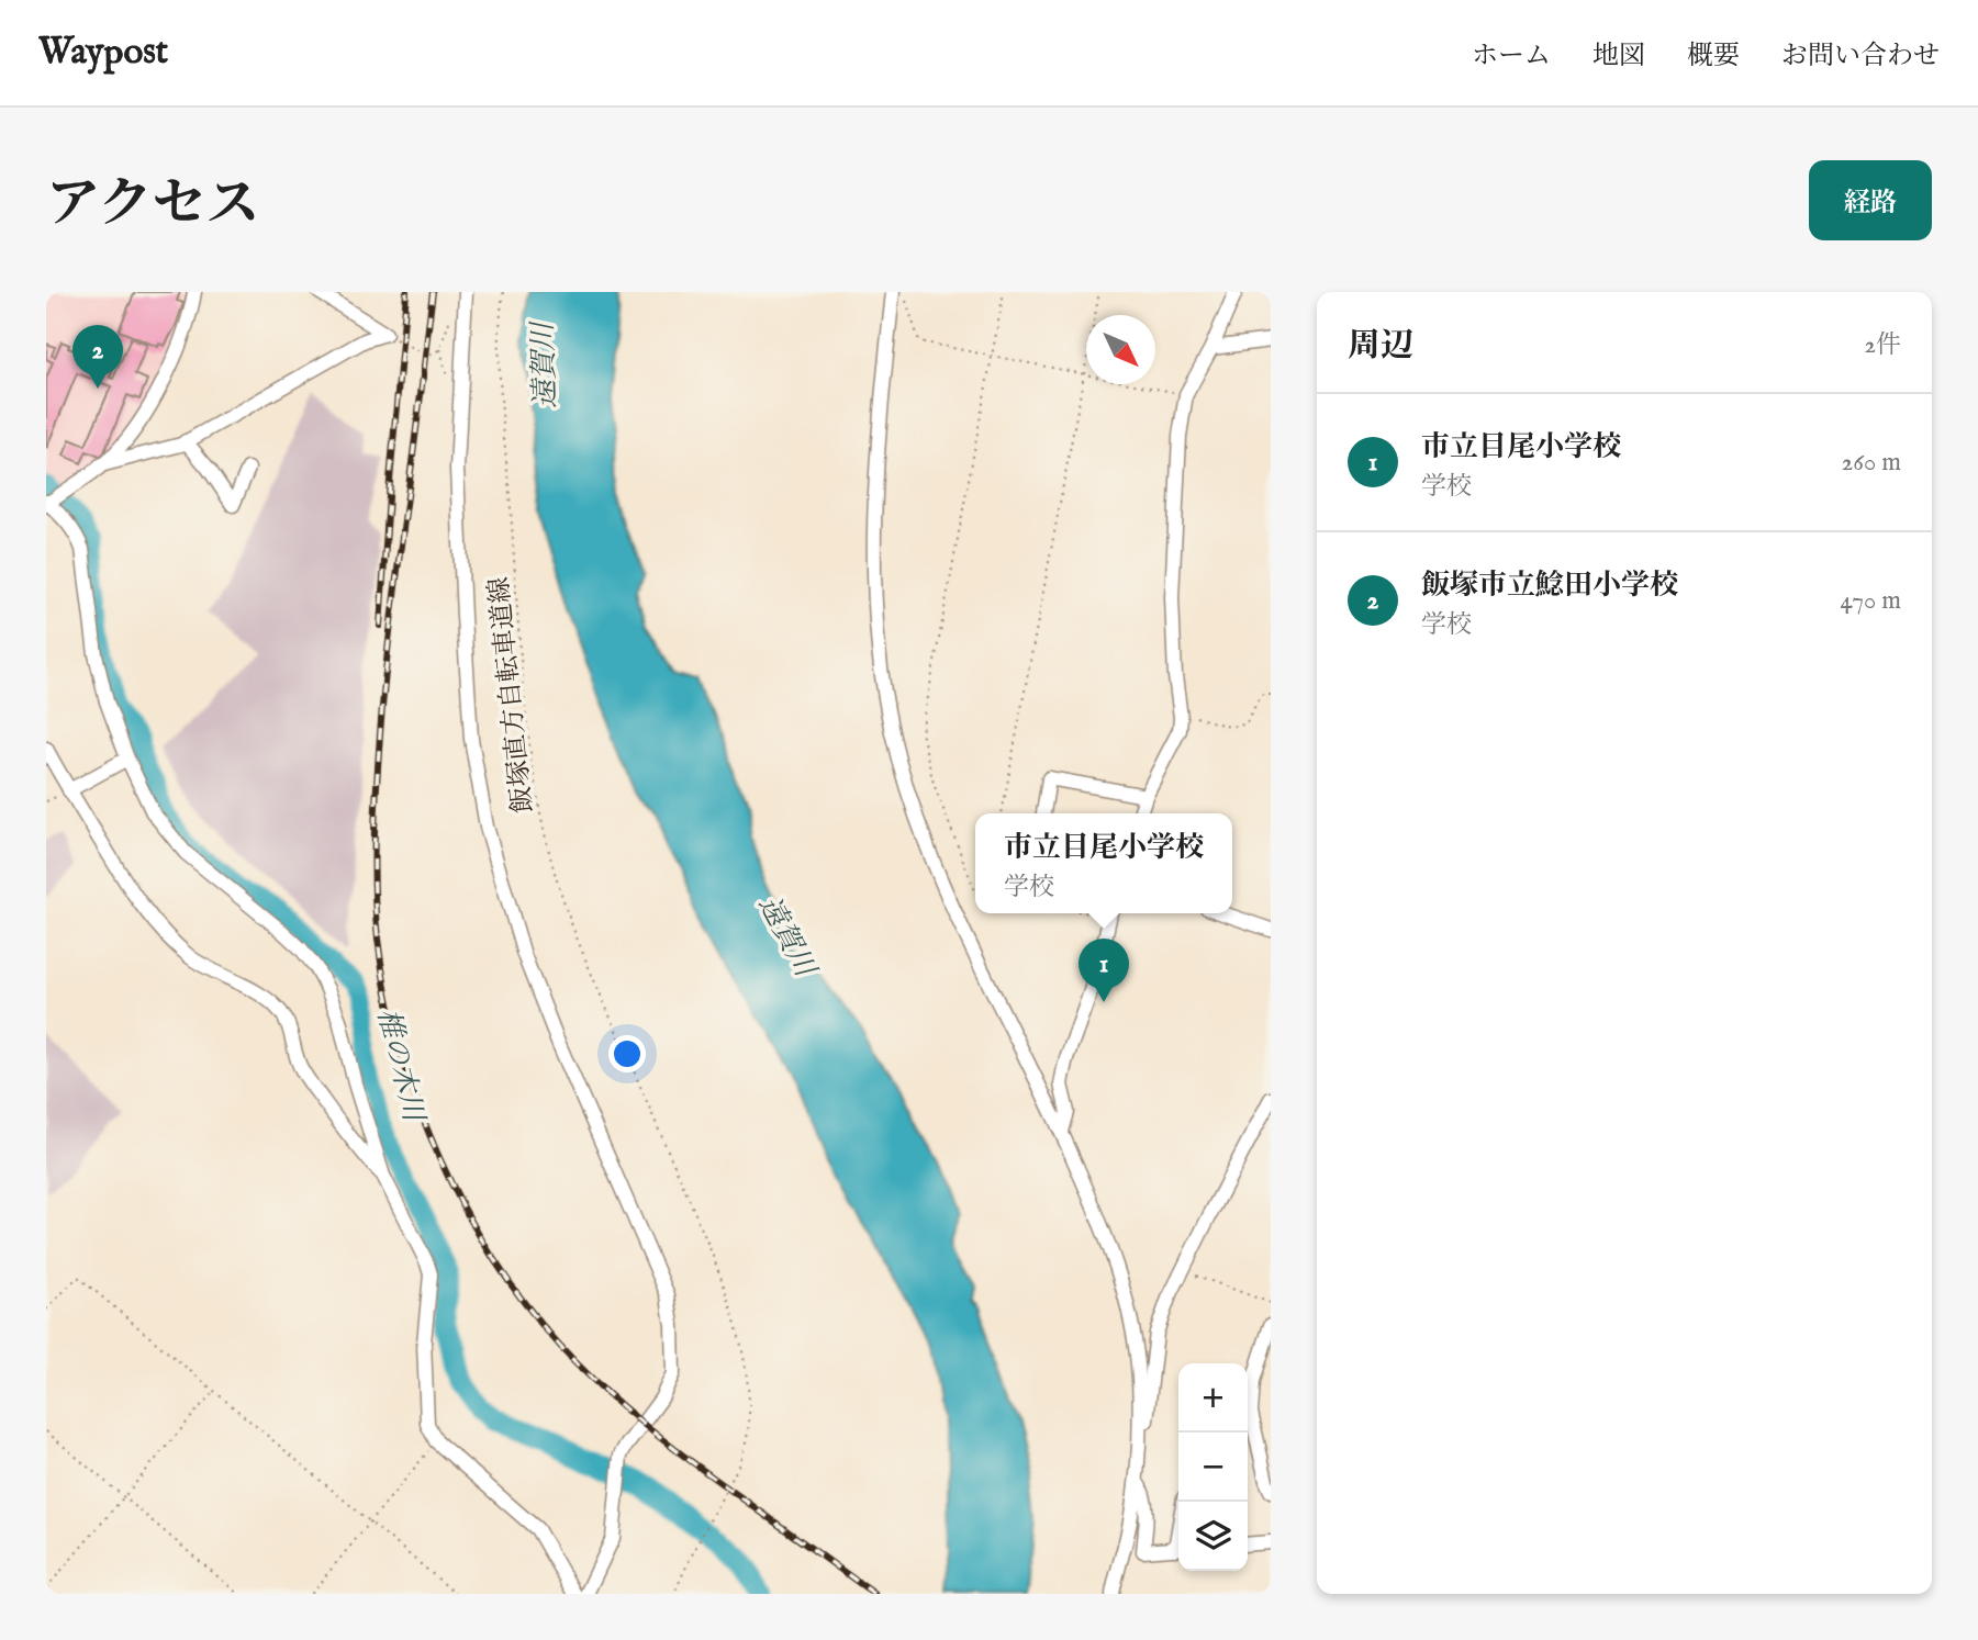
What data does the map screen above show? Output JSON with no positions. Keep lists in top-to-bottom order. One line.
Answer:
{"streets":{"path":["飯塚直方自転車道線"]},"water":["遠賀川","椎の木川"],"north":"bottom right","page":{"header":"Waypost","nav":["ホーム","地図","概要","お問い合わせ"],"title":"アクセス","buttons":"経路","heading":["周辺","2件"],"pins":["2","1"],"list":[{"mark":"1","name":"市立目尾小学校","note":"学校","value":"260 m"},{"mark":"2","name":"飯塚市立鯰田小学校","note":"学校","value":"470 m"}],"popup":["市立目尾小学校","学校"],"map_buttons":["+","−"]}}
